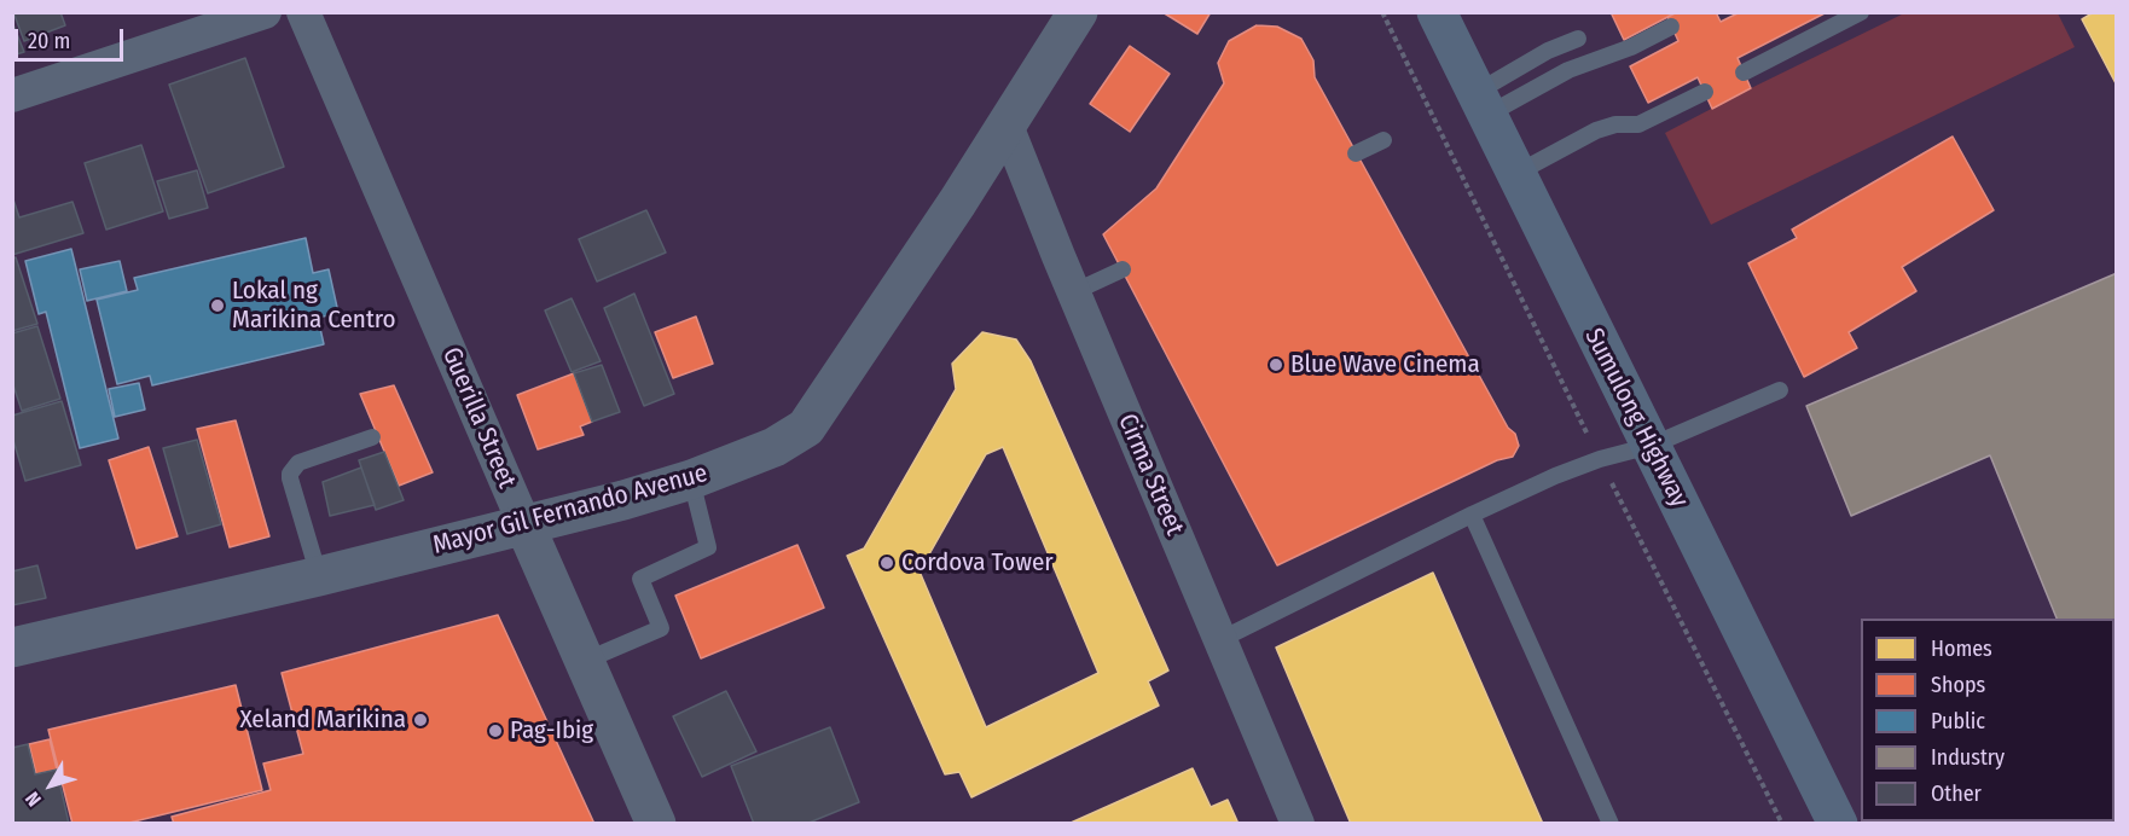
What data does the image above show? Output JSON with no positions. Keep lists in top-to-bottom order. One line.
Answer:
{"streets":{"main road":["Sumulong Highway"],"street":["Guerilla Street","Cirma Street","Mayor Gil Fernando Avenue"]},"crossings":[["Guerilla Street","Mayor Gil Fernando Avenue"],["Cirma Street","Mayor Gil Fernando Avenue"]],"places":["Lokal ng Marikina Centro","Blue Wave Cinema","Cordova Tower","Xeland Marikina","Pag-Ibig"],"legend":["Homes","Shops","Public","Industry","Other"],"scale_bar":"20 m","north":"bottom left"}
